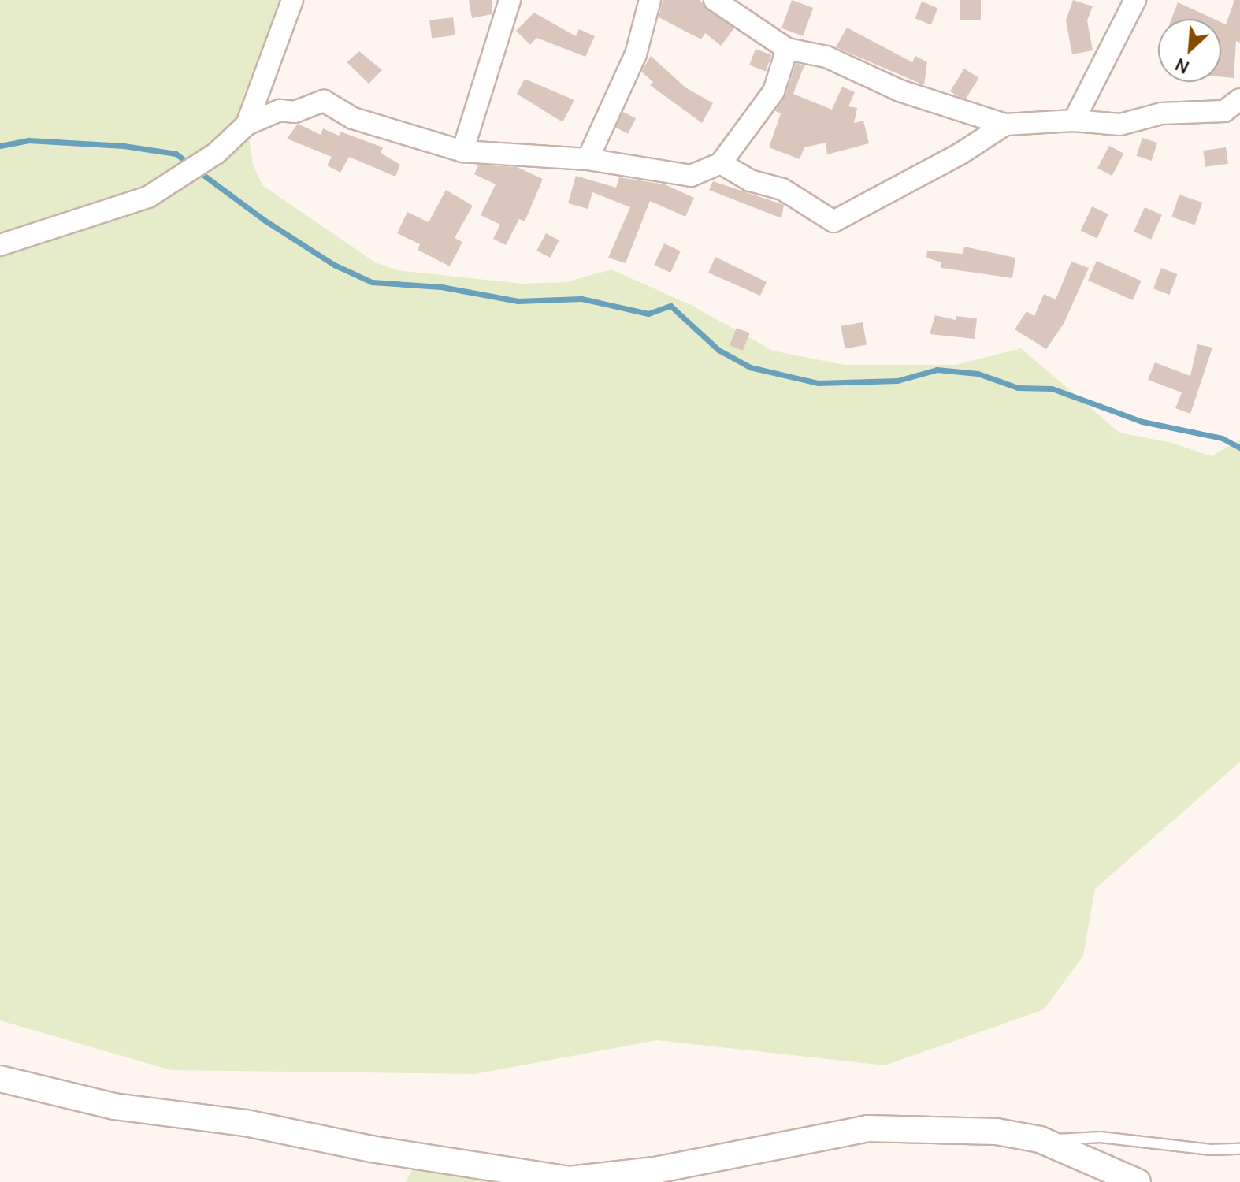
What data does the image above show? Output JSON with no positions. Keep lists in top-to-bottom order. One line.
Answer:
{"north":"bottom left"}
